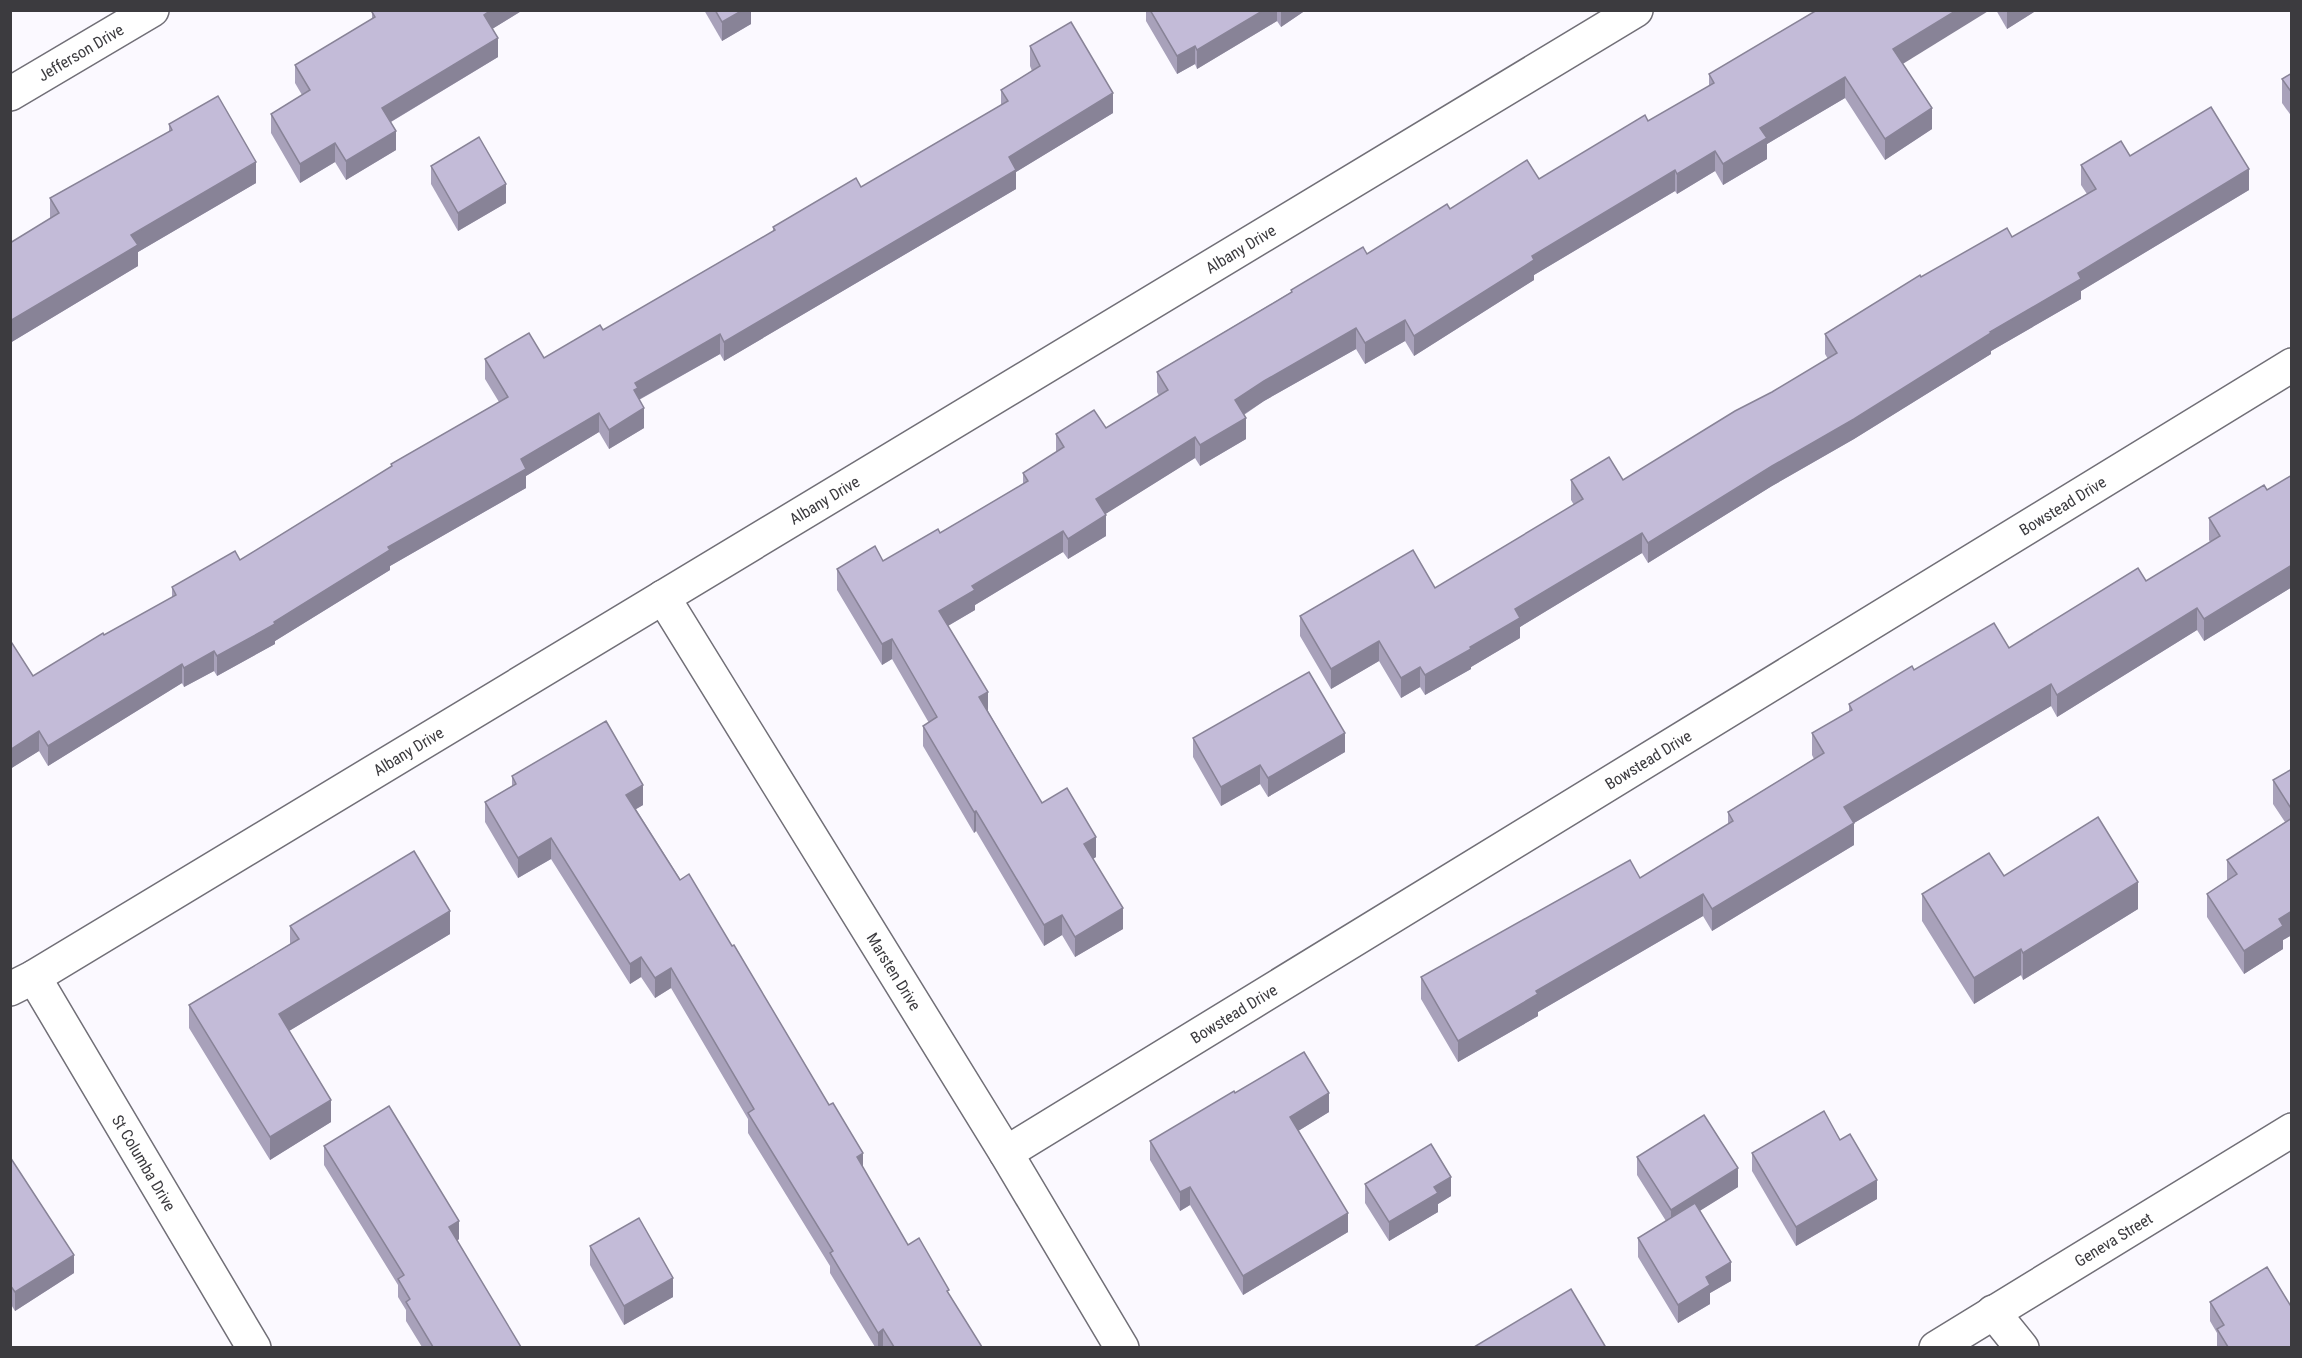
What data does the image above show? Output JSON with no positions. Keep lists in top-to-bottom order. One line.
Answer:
{"streets":{"street":["Jefferson Drive","Albany Drive","Bowstead Drive","Marsten Drive","St Columba Drive","Geneva Street"]},"crossings":[["Albany Drive","Marsten Drive"],["Albany Drive","St Columba Drive"],["Bowstead Drive","Marsten Drive"]]}
